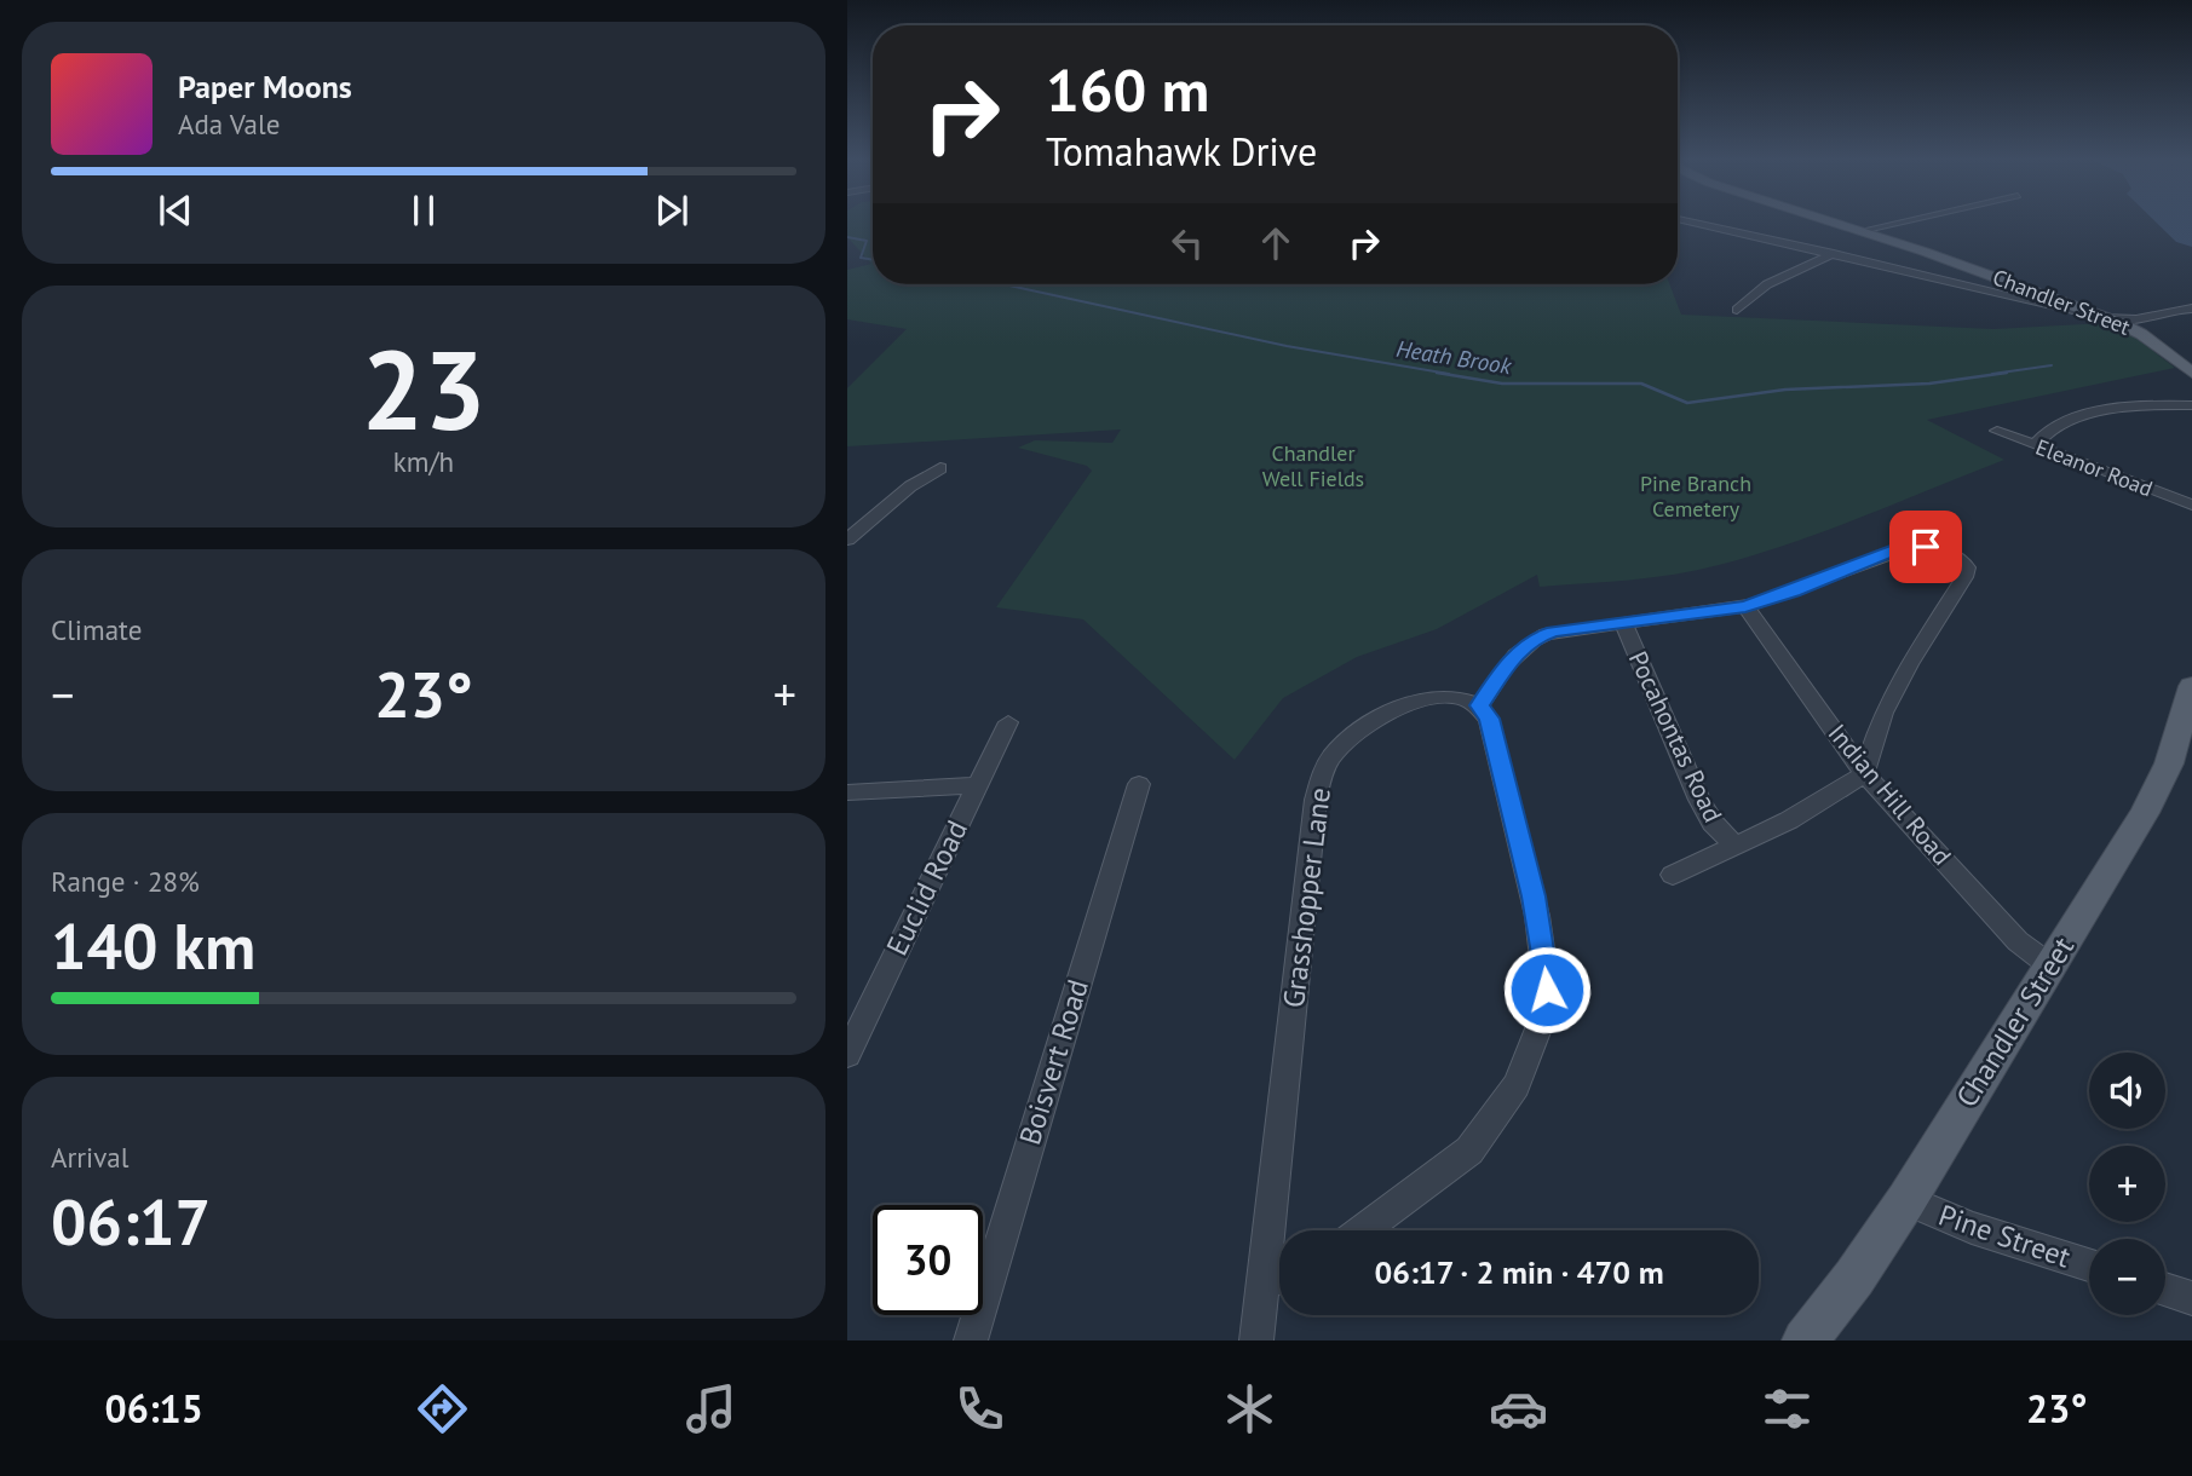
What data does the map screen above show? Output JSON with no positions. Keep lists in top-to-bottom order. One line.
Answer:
{"streets":{"main road":["Chandler Street"],"street":["Eleanor Road","Pocahontas Road","Indian Hill Road","Euclid Road","Grasshopper Lane","Boisvert Road","Pine Street"]},"crossings":[["Chandler Street","Indian Hill Road"],["Chandler Street","Pine Street"]],"water":["Heath Brook"],"parks":["Chandler Well Fields","Pine Branch Cemetery"],"page":{"turn":["160 m","Tomahawk Drive"],"song":["Paper Moons","Ada Vale"],"tile":[["23","km/h"],"Climate",["Range · 28%","140 km"],["Arrival","06:17"]],"heat":["−","23°","+"],"map_buttons":["+","−"],"limit":"30","trip":"06:17 · 2 min · 470 m","tabs":["06:15","23°"]}}
